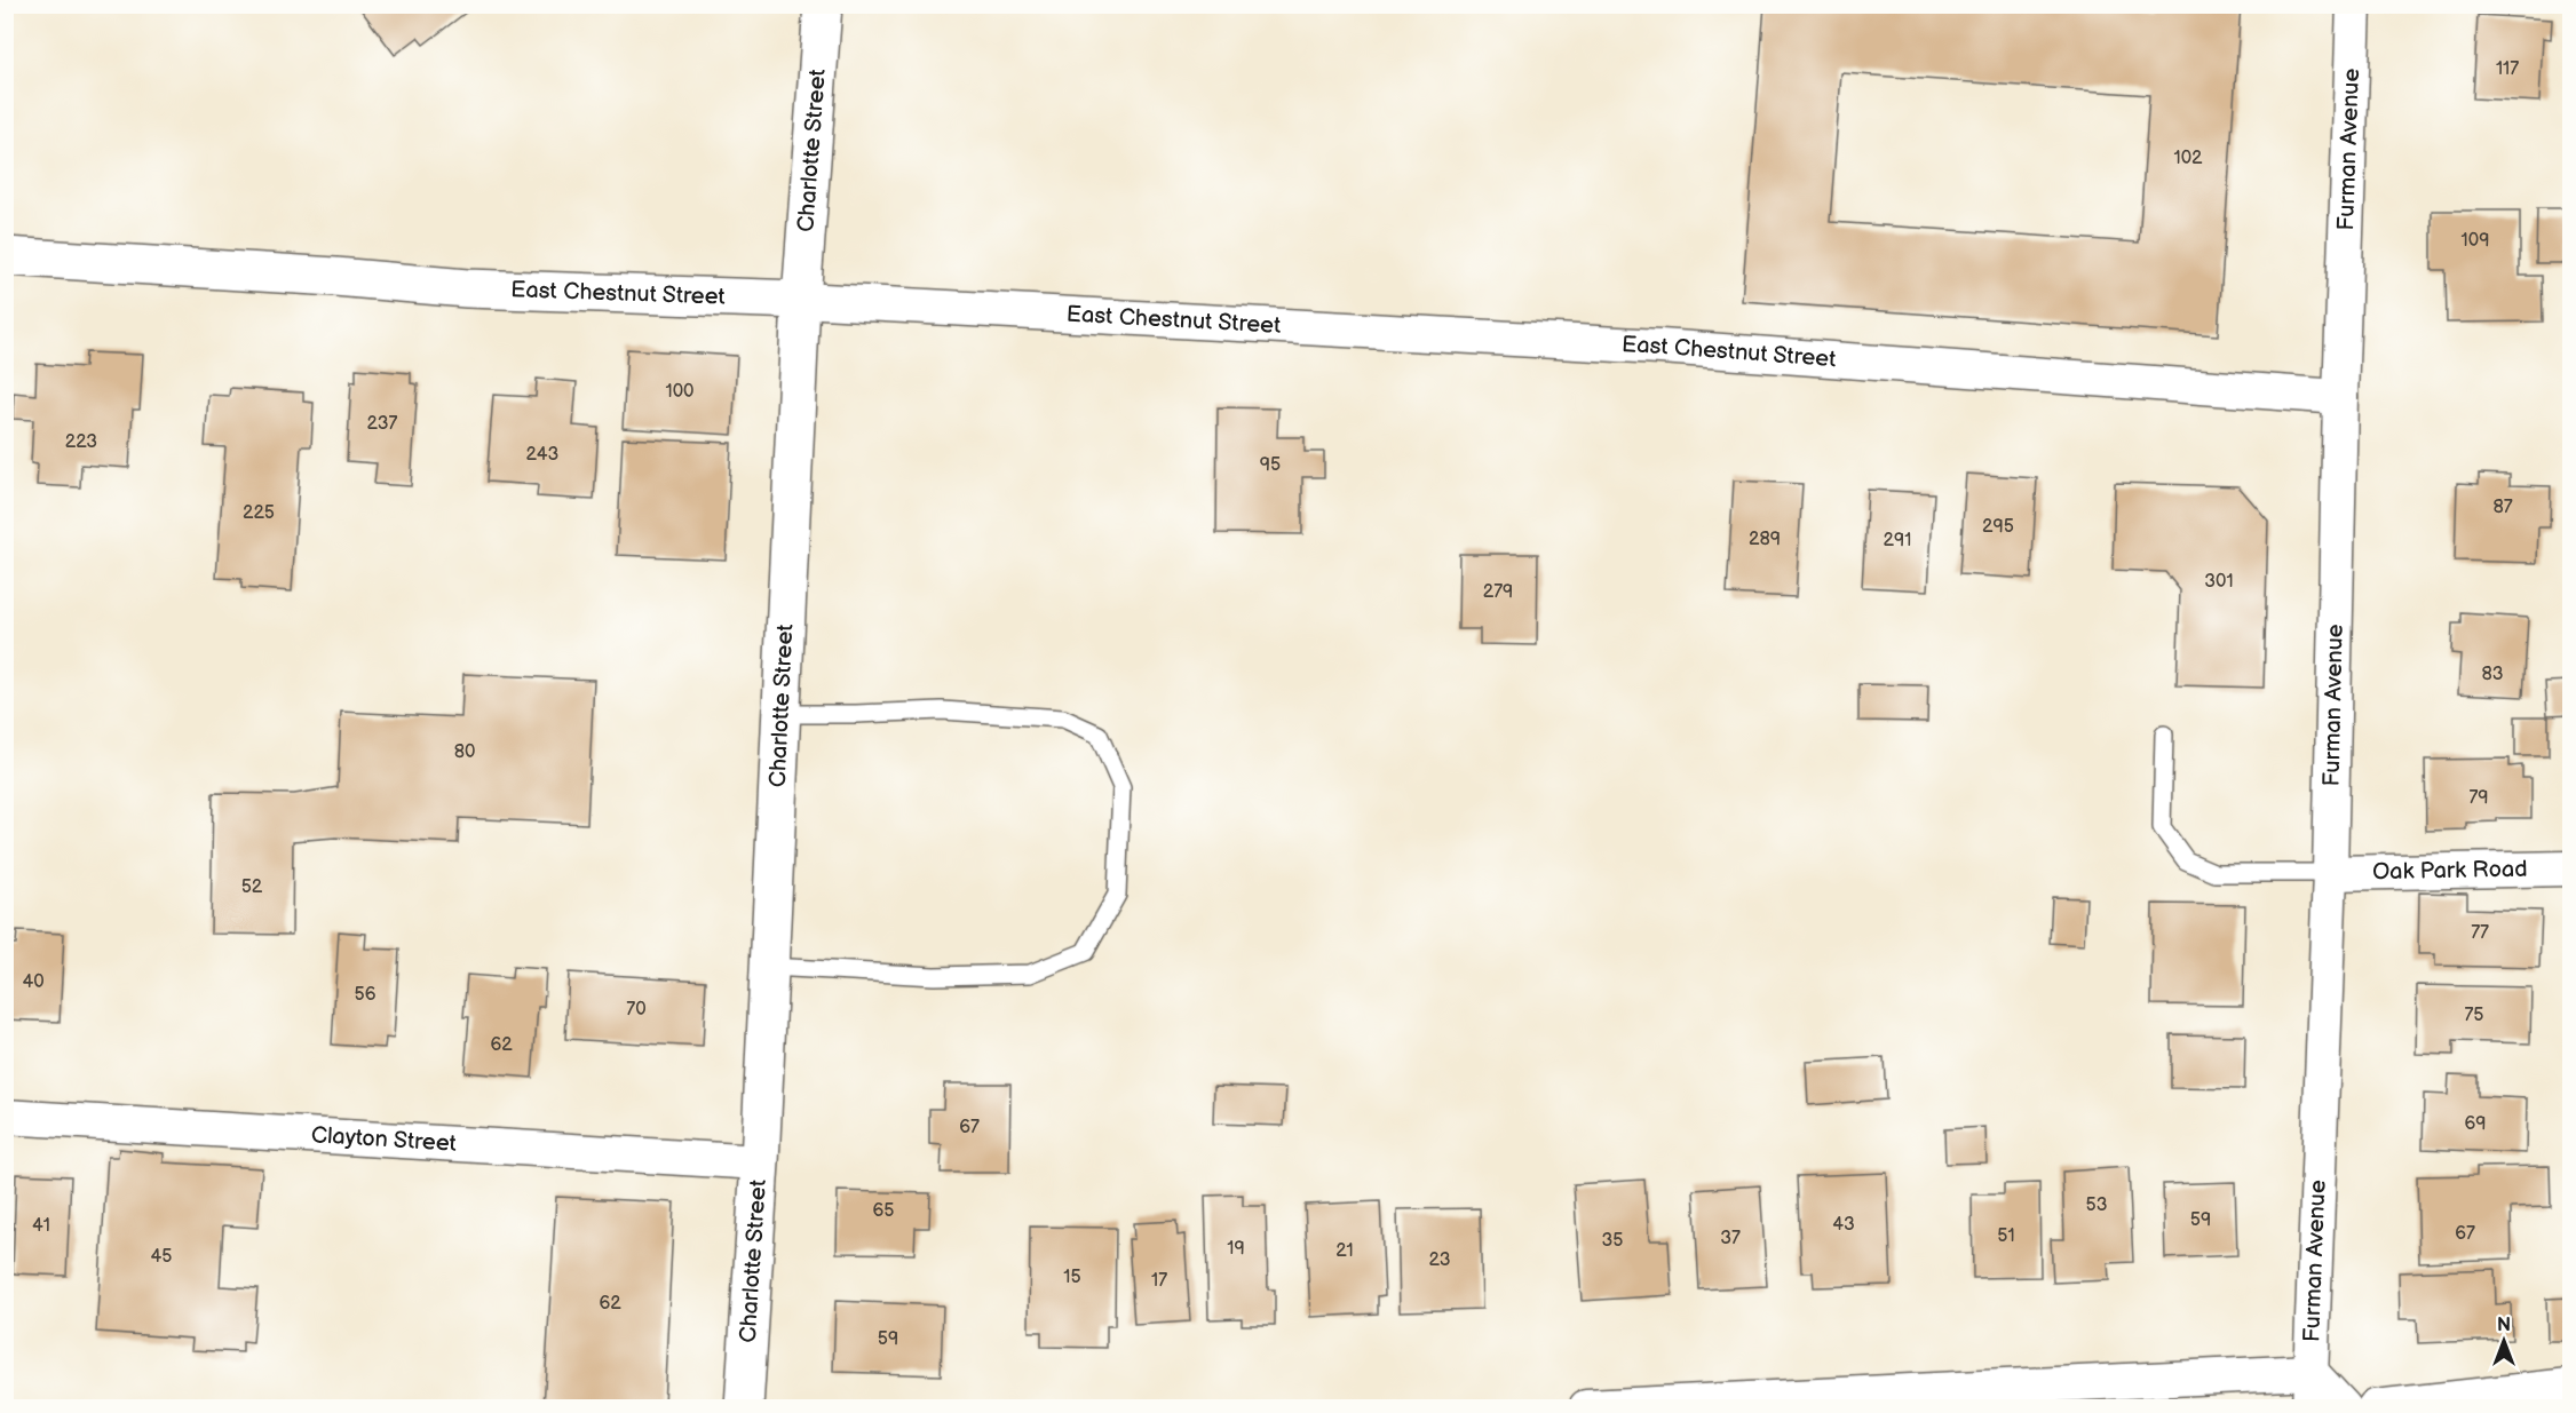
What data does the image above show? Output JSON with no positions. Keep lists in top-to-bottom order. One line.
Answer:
{"streets":{"street":["Charlotte Street","Furman Avenue","East Chestnut Street","Oak Park Road","Clayton Street"]},"crossings":[["Charlotte Street","East Chestnut Street"],["Charlotte Street","Clayton Street"],["Furman Avenue","East Chestnut Street"],["Furman Avenue","Oak Park Road"]],"house_numbers":["117","102","109","100","237","223","243","95","87","225","295","289","291","301","279","83","80","79","52","77","40","56","70","75","62","69","67","53","65","59","43","41","67","51","37","35","19","21","45","23","15","17","62","59"],"north":"top"}
